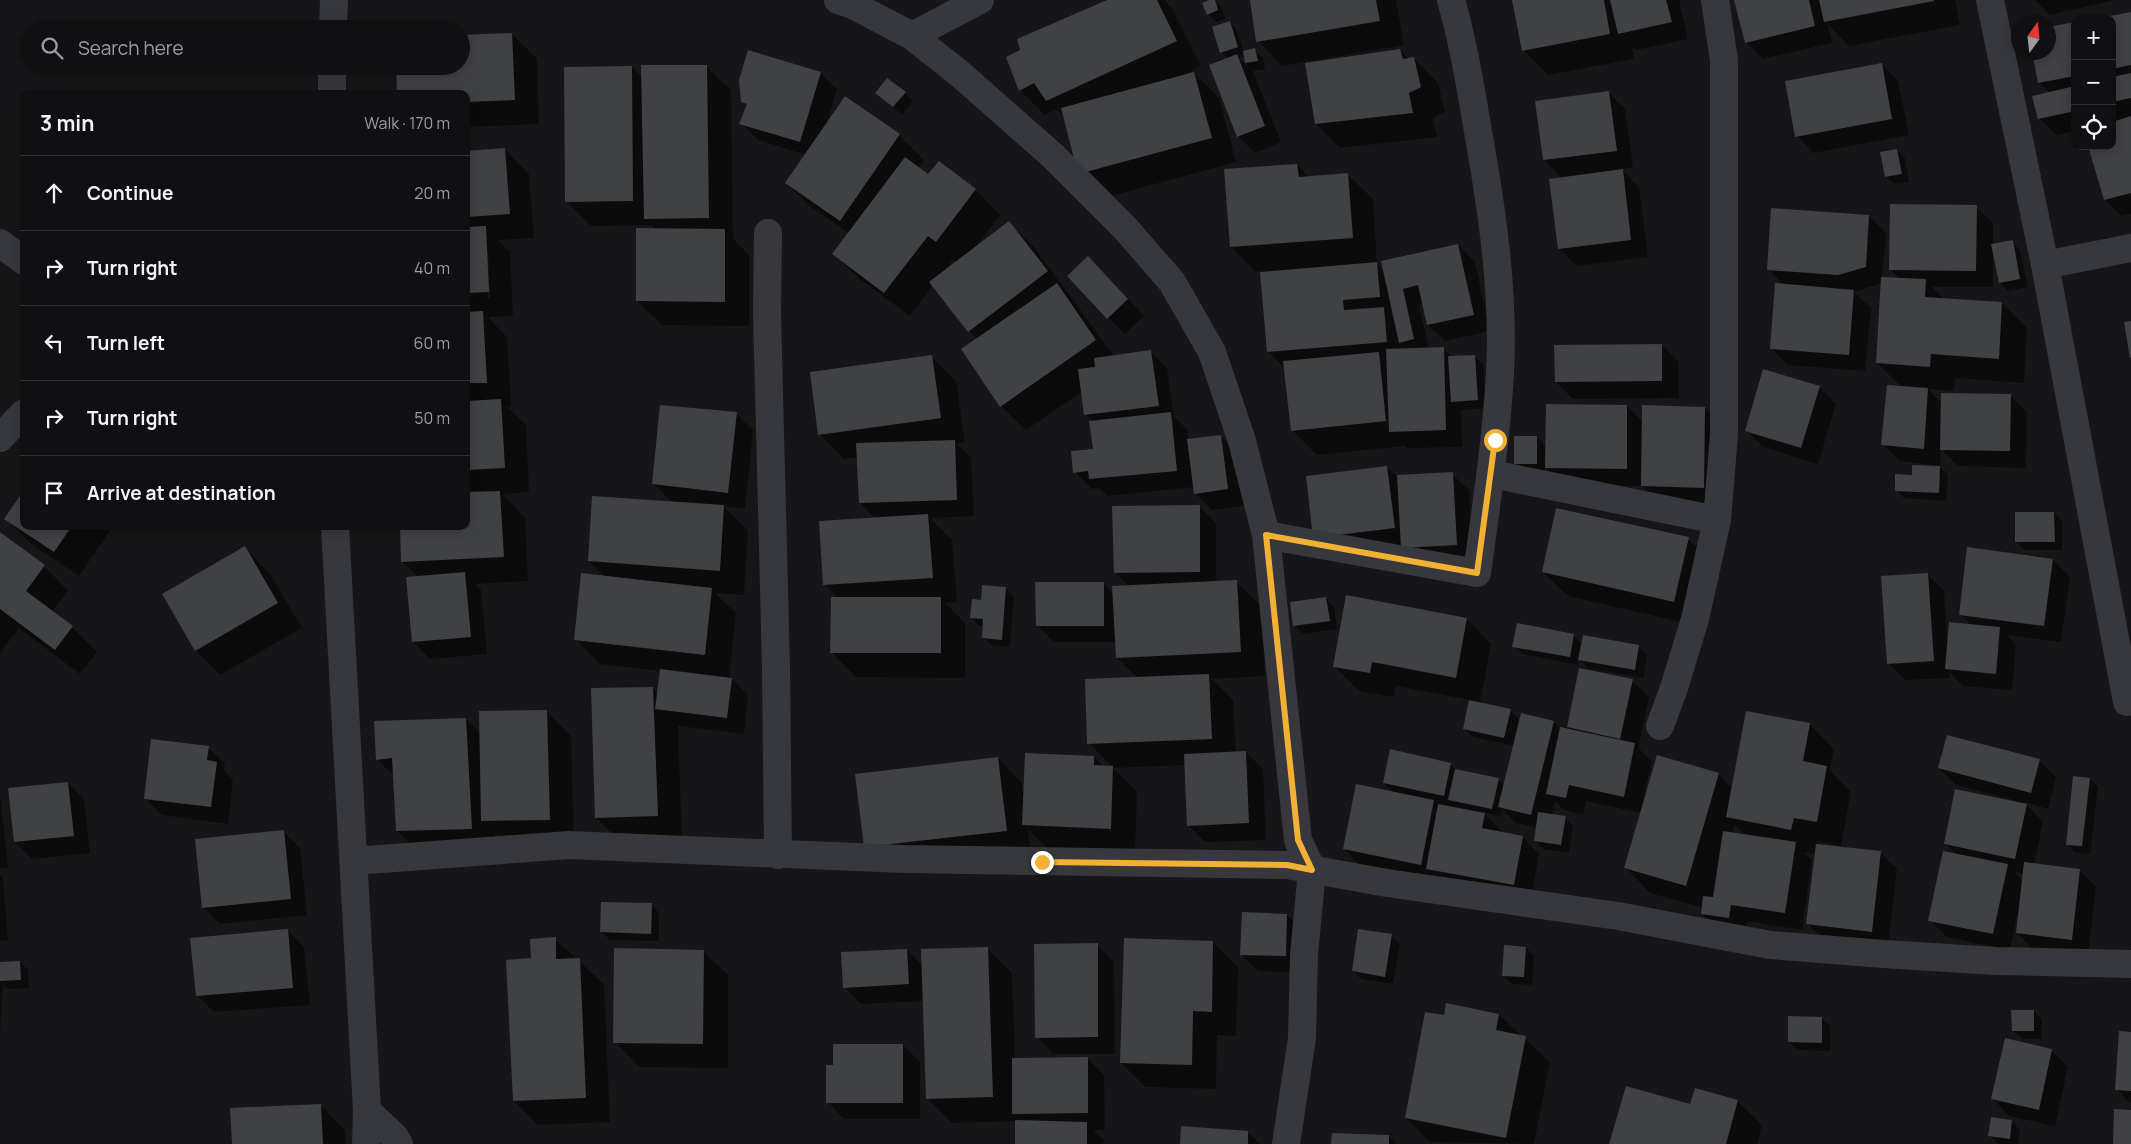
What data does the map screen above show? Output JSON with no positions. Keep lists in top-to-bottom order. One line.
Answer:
{"north":"top","page":{"map_buttons":["+","−"],"search":"Search here","heading":["3 min","Walk · 170 m"],"list":[["Continue","20 m"],["Turn right","40 m"],["Turn left","60 m"],["Turn right","50 m"],"Arrive at destination"]}}
